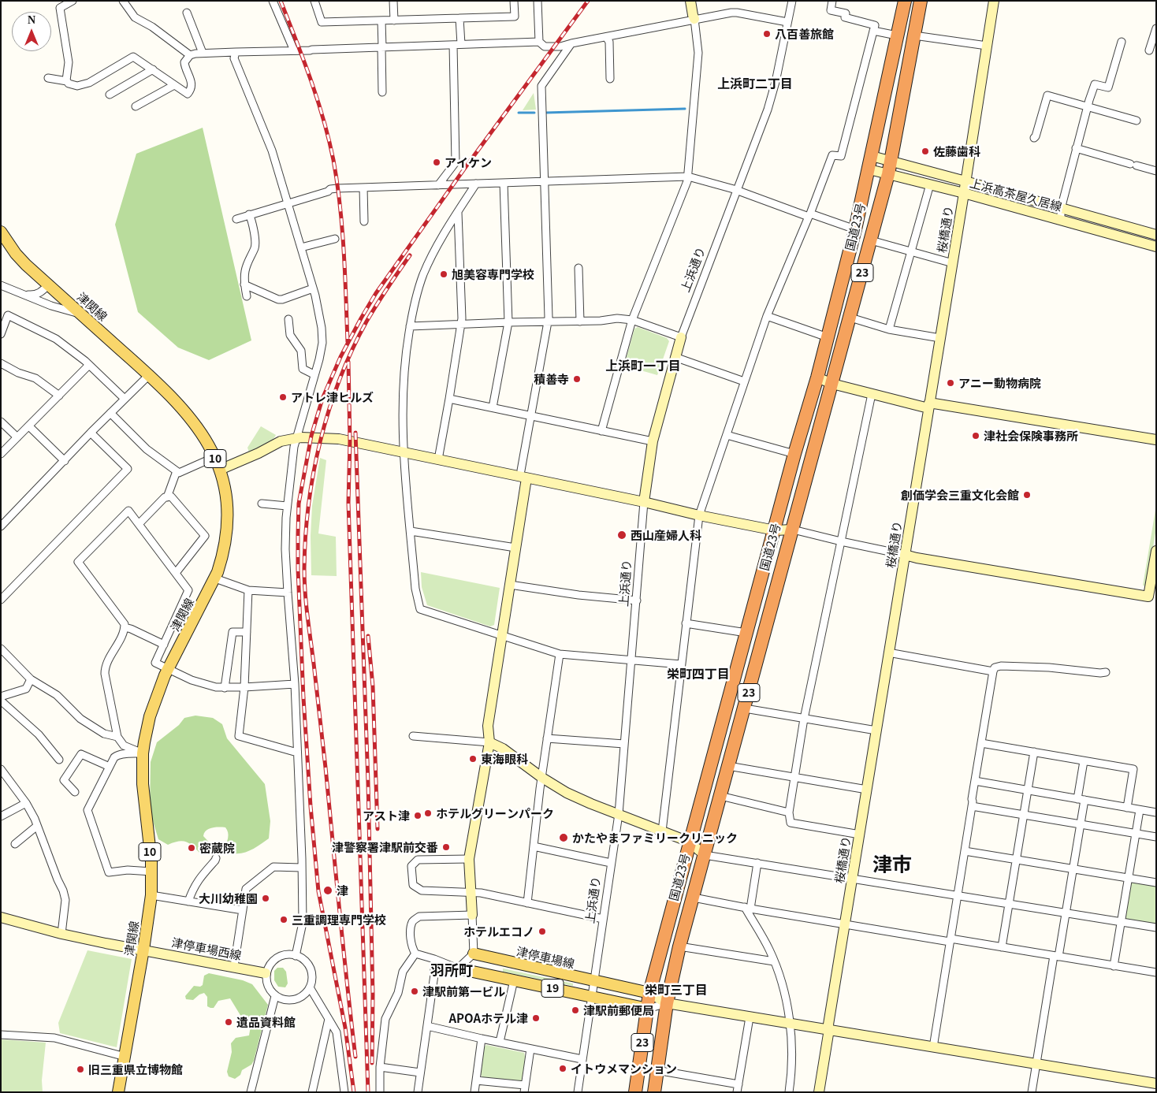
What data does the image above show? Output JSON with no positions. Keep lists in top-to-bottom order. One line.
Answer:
{"streets":{"highway":["国道23号","23"],"main road":["津関線","10","津停車場線","19"],"street":["上浜高茶屋久居線","桜橋通り","上浜通り","津停車場西線"]},"crossings":[["上浜高茶屋久居線","国道23号"],["上浜高茶屋久居線","桜橋通り"],["国道23号","津停車場線"],["国道23号","19"],["上浜通り","津停車場線"],["上浜通り","19"],["津関線","津停車場西線"]],"districts":["上浜町二丁目","上浜町一丁目","栄町四丁目","津市","羽所町","栄町三丁目"],"places":["八百善旅館","佐藤歯科","アイケン","旭美容専門学校","積善寺","アニー動物病院","アトレ津ヒルズ","津社会保険事務所","創価学会三重文化会館","西山産婦人科","東海眼科","ホテルグリーンパーク","アスト津","かたやまファミリークリニック","津警察署津駅前交番","密蔵院","津","大川幼稚園","三重調理専門学校","ホテルエコノ","津駅前第一ビル","津駅前郵便局","APOAホテル津","遺品資料館","イトウメマンション","旧三重県立博物館"],"north":"top"}
